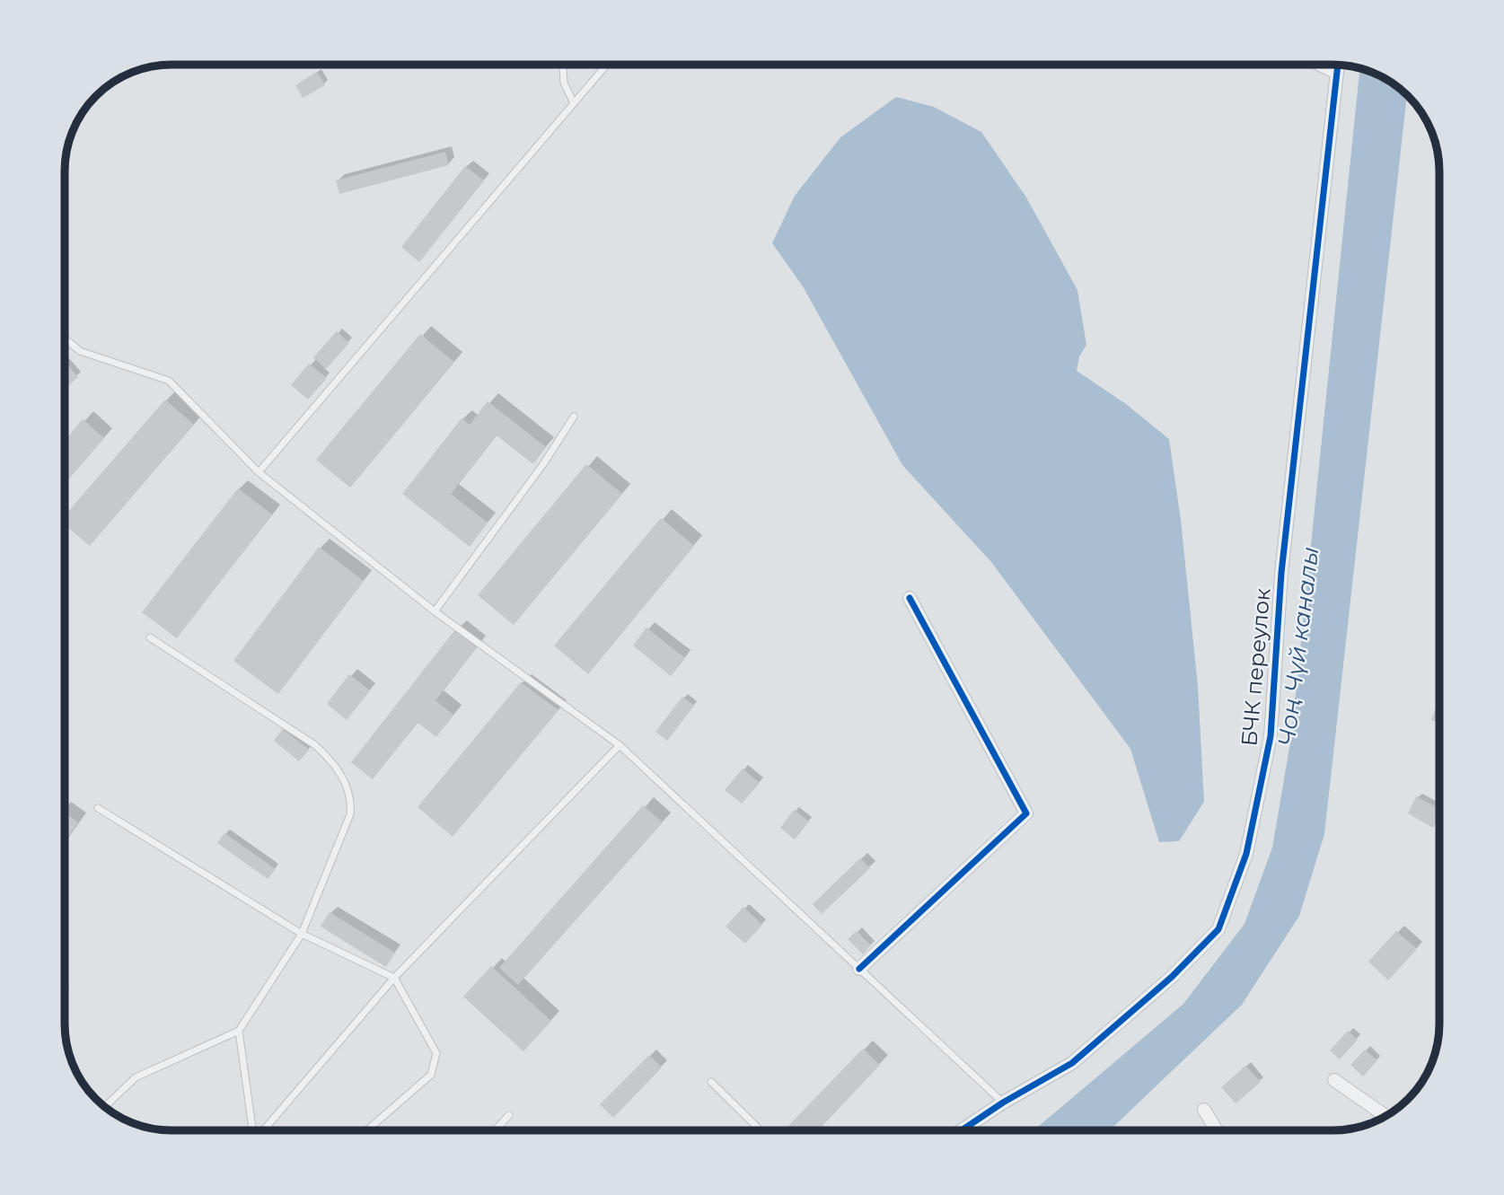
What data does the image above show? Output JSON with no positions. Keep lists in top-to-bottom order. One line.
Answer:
{"streets":{"street":["БЧК переулок"]},"water":["Чоң Чүй каналы"]}
